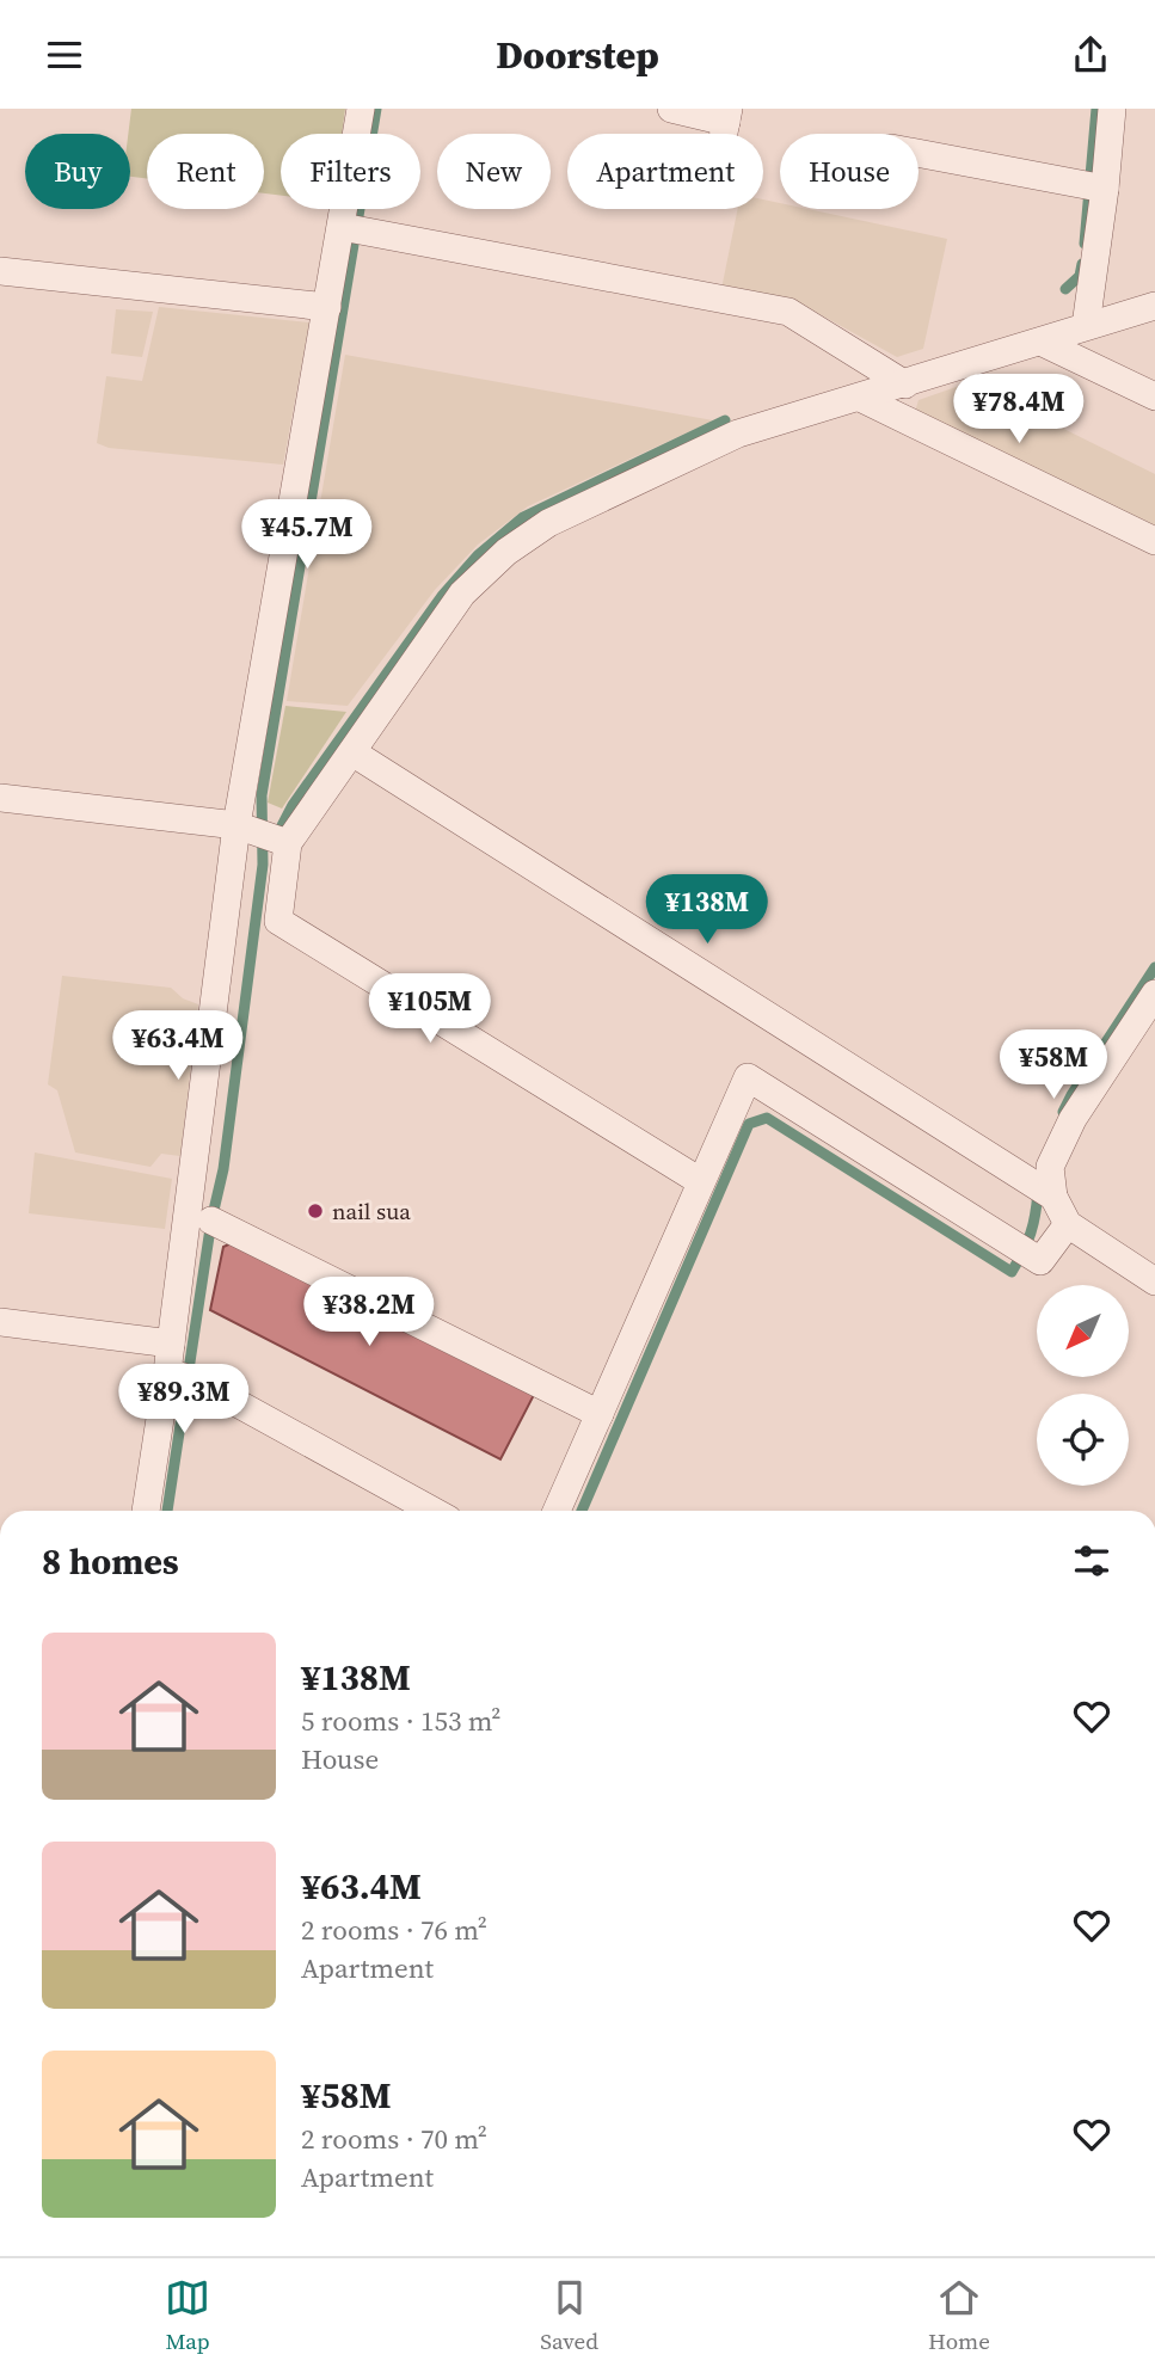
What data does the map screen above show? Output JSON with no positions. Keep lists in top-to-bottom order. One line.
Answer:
{"places":["nail sua"],"north":"bottom left","page":{"header":"Doorstep","chip":["Buy","Rent","Filters","New","Apartment","House"],"price":["¥78.4M","¥45.7M","¥138M","¥105M","¥63.4M","¥58M","¥38.2M","¥89.3M"],"heading":"8 homes","list":[{"name":"¥138M","note":"5 rooms · 153 m² · House"},{"name":"¥63.4M","note":"2 rooms · 76 m² · Apartment"},{"name":"¥58M","note":"2 rooms · 70 m² · Apartment"}],"tabs":["Map","Saved","Home"]}}
